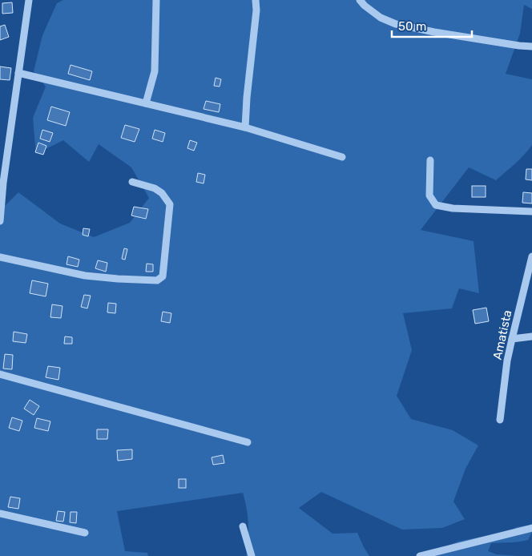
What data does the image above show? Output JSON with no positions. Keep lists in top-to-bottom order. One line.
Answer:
{"streets":{"street":["Amatista"]},"scale_bar":"50 m"}
